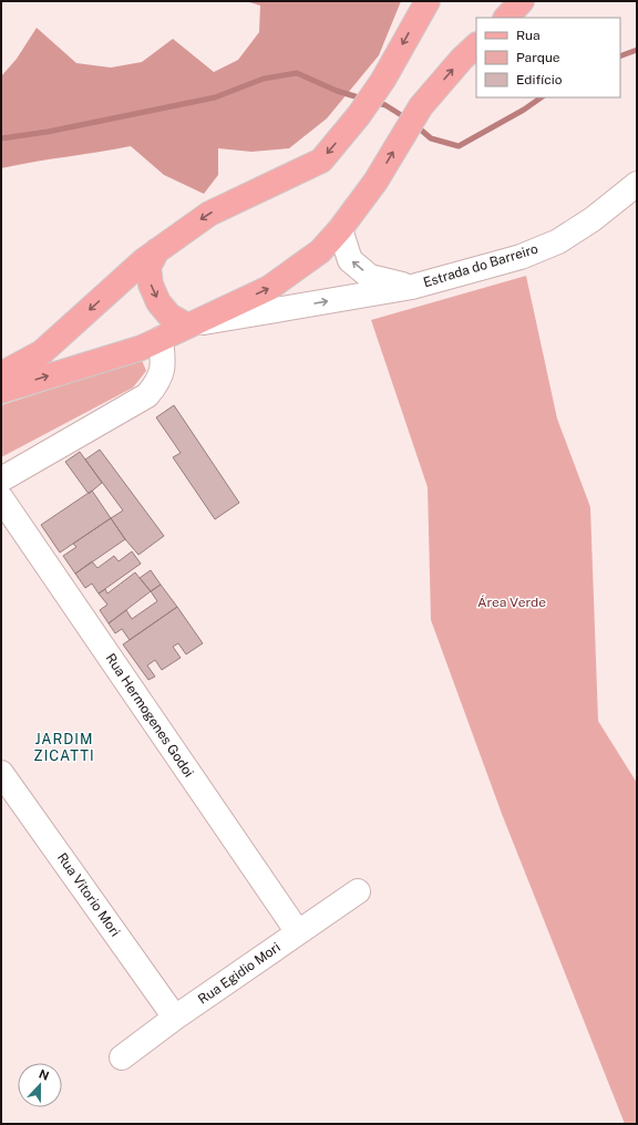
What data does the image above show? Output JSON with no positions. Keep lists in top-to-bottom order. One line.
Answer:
{"streets":{"street":["Estrada do Barreiro","Rua Hermogenes Godoi","Rua Vitorio Mori","Rua Egidio Mori"]},"crossings":[["Rua Hermogenes Godoi","Rua Egidio Mori"],["Rua Vitorio Mori","Rua Egidio Mori"]],"districts":["JARDIM ZICATTI"],"parks":["Área Verde"],"legend":["Rua","Parque","Edifício"],"north":"top"}
